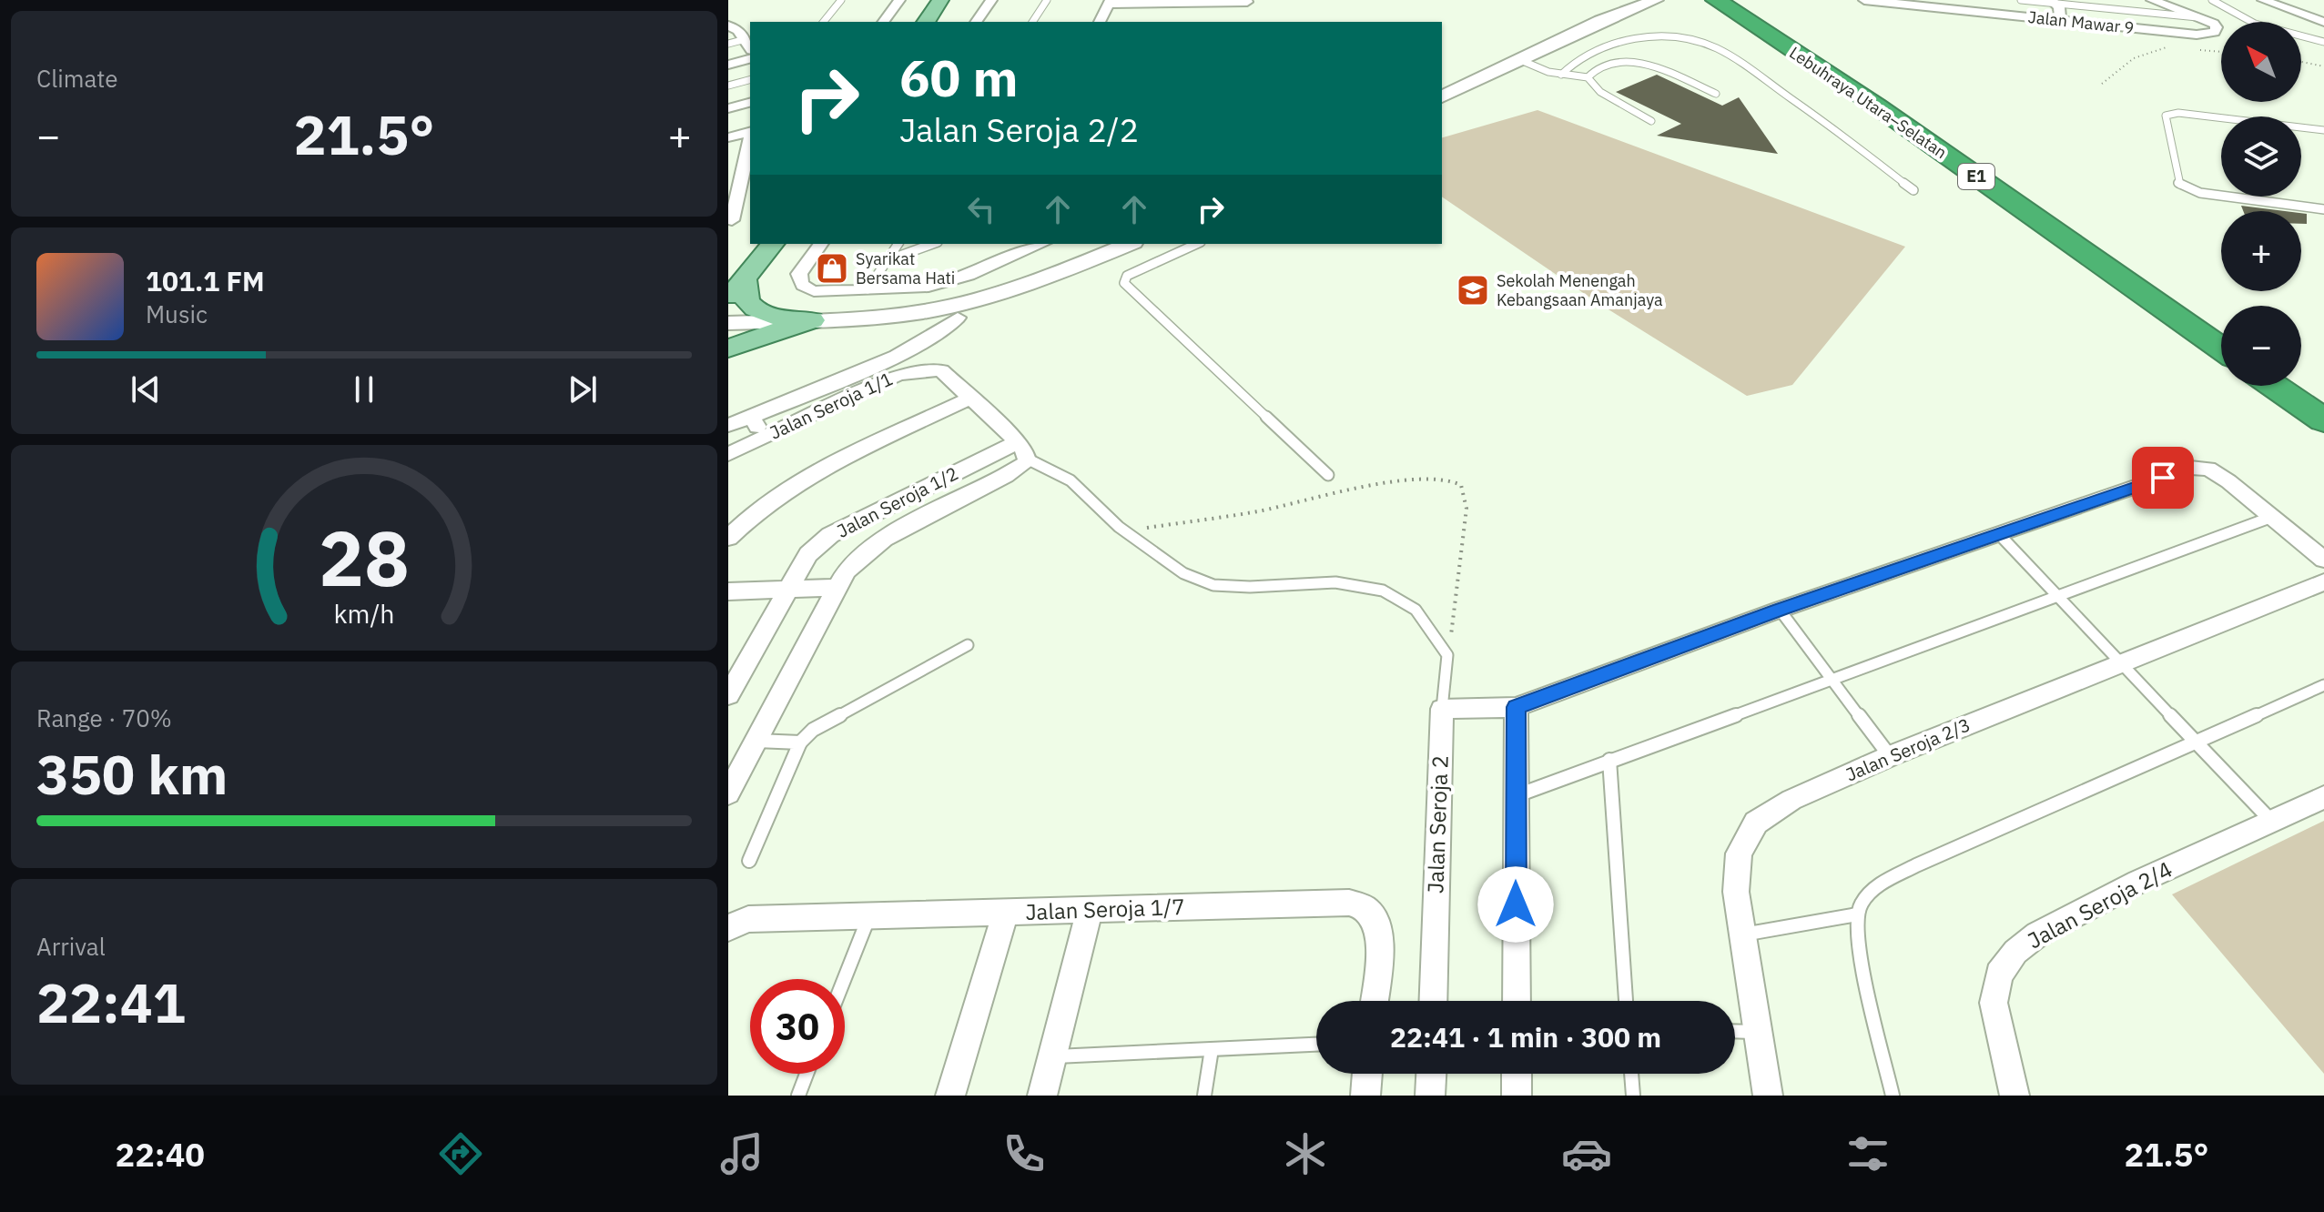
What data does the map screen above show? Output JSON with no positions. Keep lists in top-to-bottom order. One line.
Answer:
{"streets":{"highway":["Lebuhraya Utara–Selatan","E1"],"street":["Jalan Mawar 9","Jalan Seroja 1/1","Jalan Seroja 1/2","Jalan Seroja 2/3","Jalan Seroja 2","Jalan Seroja 2/4","Jalan Seroja 1/7"]},"crossings":[["Jalan Seroja 1/1","Jalan Seroja 1/2"]],"places":{"shop":["Syarikat Bersama Hati"],"school or university":["Sekolah Menengah Kebangsaan Amanjaya"]},"north":"top left","page":{"tile":["Climate",["Range · 70%","350 km"],["Arrival","22:41"]],"map_buttons":["+","−"],"turn":["60 m","Jalan Seroja 2/2"],"heat":["−","21.5°","+"],"song":["101.1 FM","Music"],"limit":"30","trip":"22:41 · 1 min · 300 m","tabs":["22:40","21.5°"],"gauge":["28","km/h"]}}
